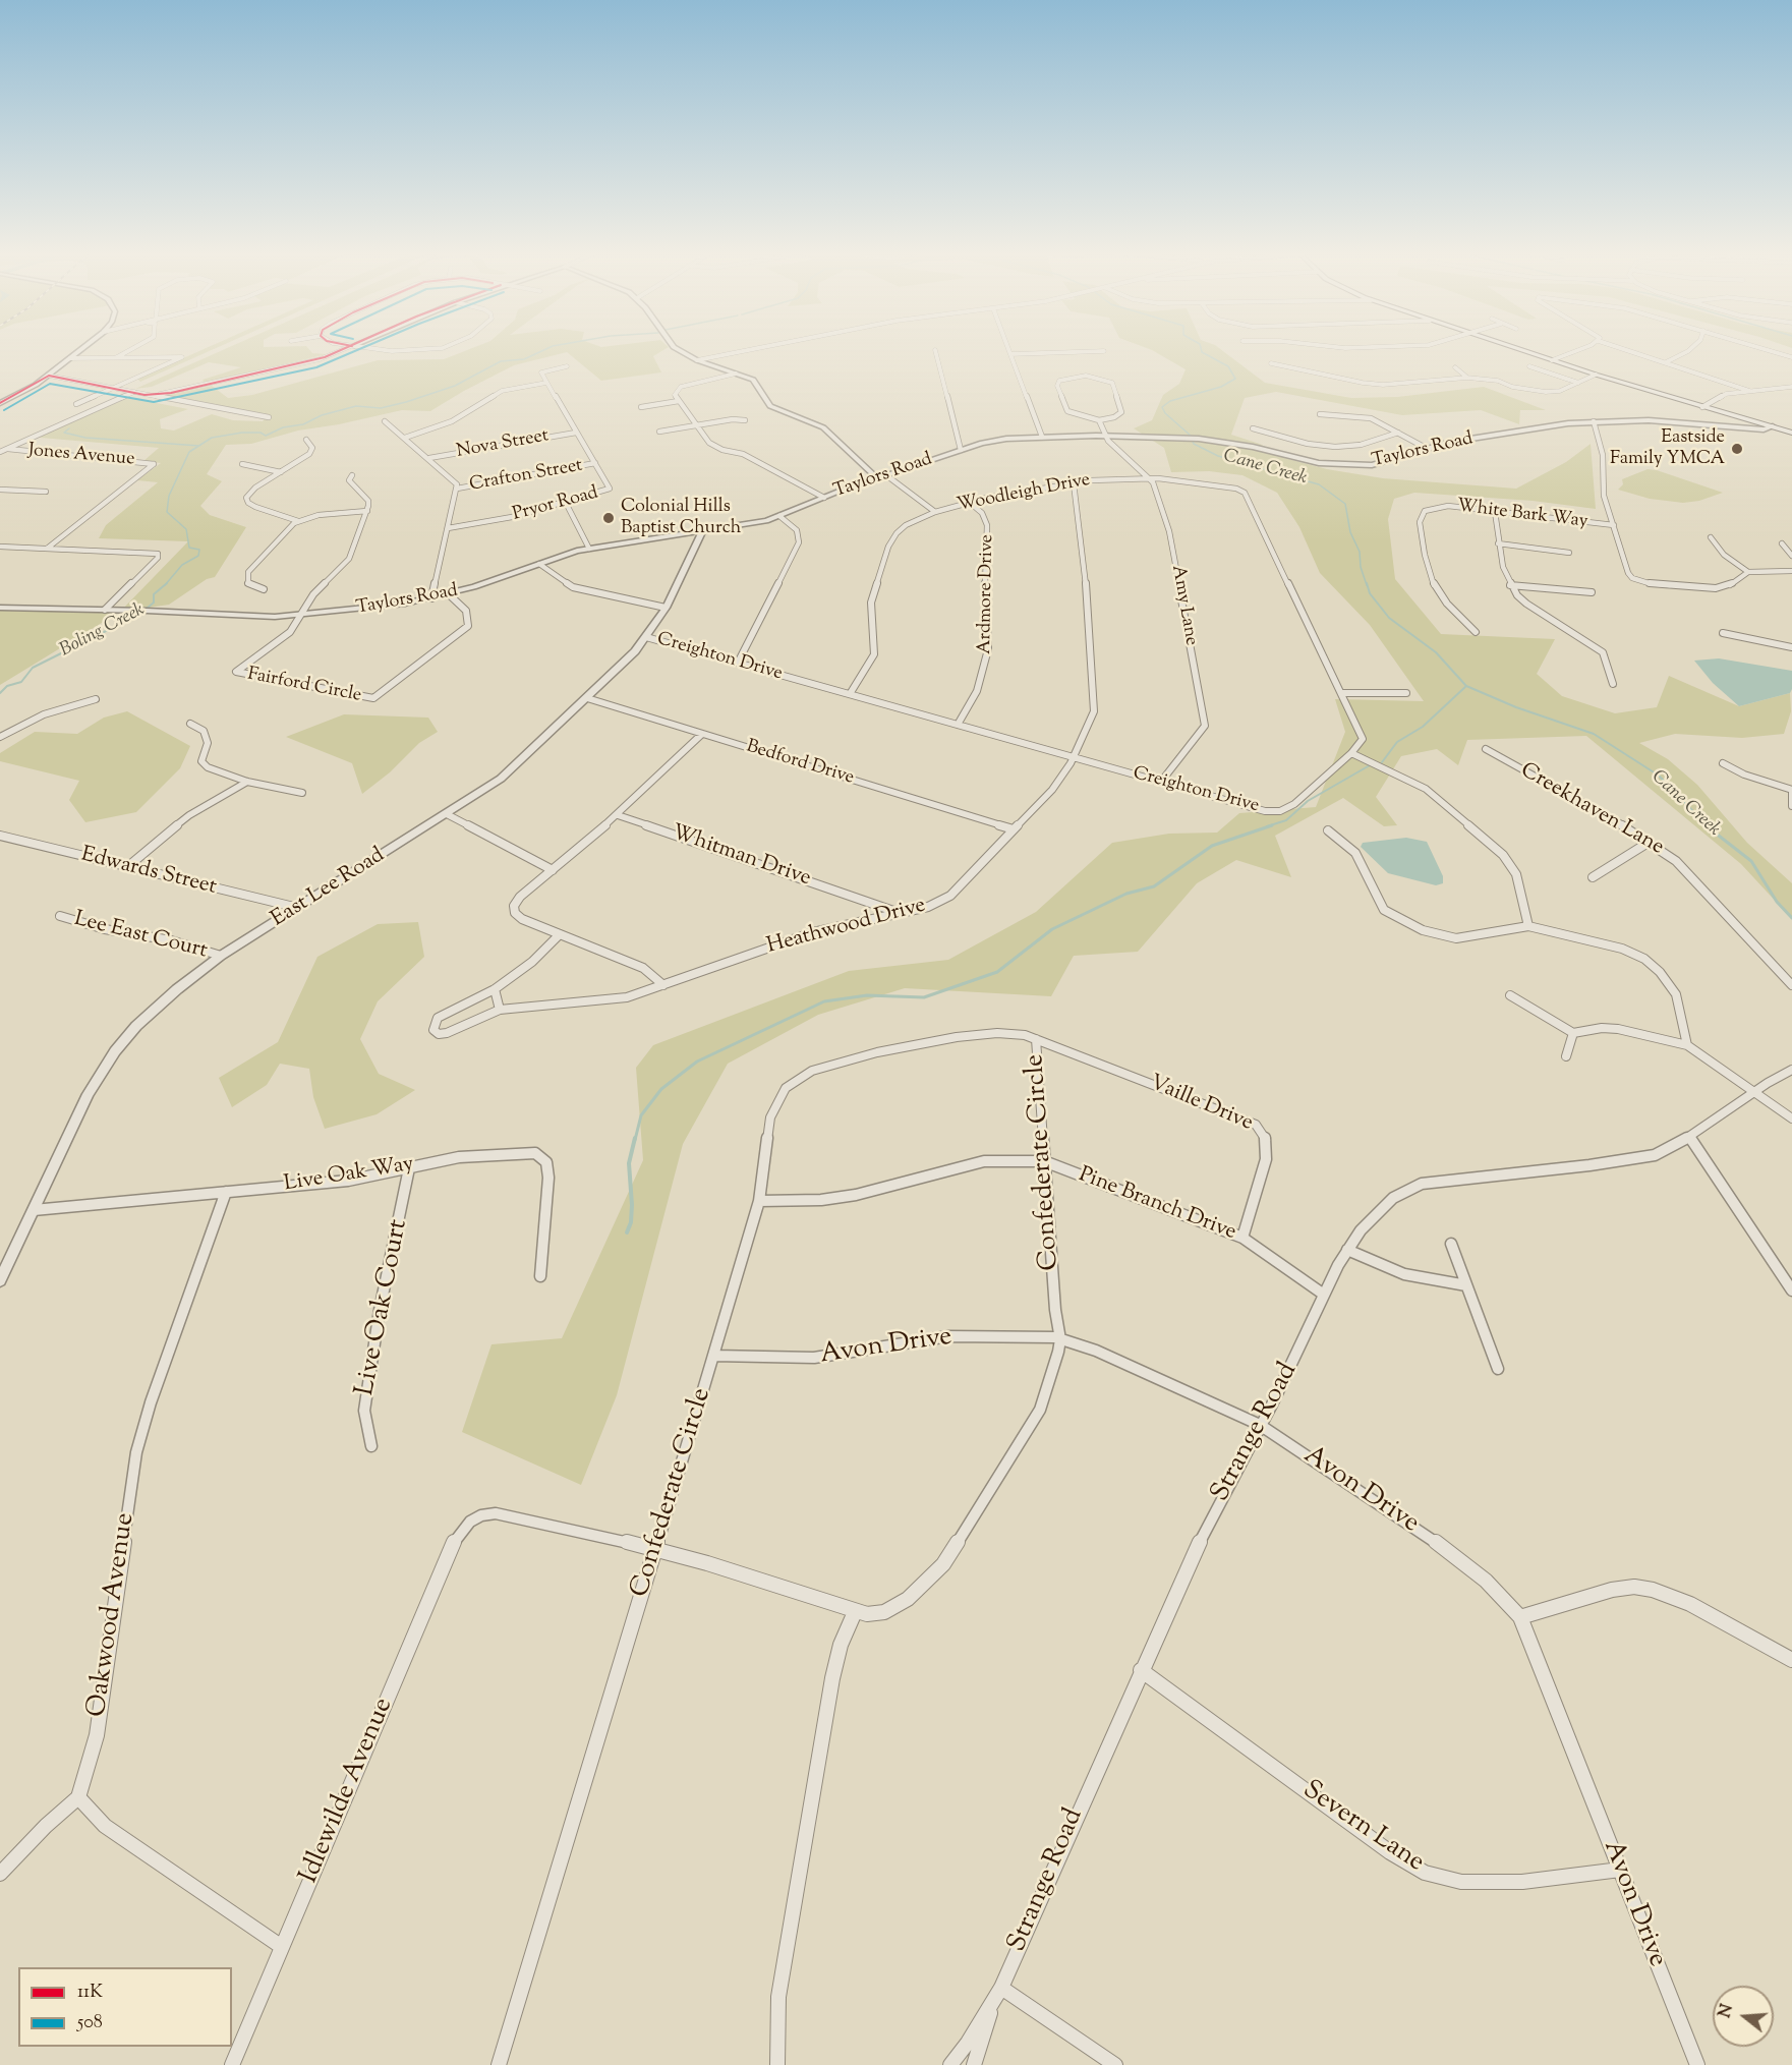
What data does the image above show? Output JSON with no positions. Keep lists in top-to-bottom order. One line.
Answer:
{"streets":{"street":["Nova Street","Taylors Road","Jones Avenue","Crafton Street","Woodleigh Drive","Pryor Road","White Bark Way","Ardmore Drive","Amy Lane","Creighton Drive","Fairford Circle","Bedford Drive","Creekhaven Lane","Whitman Drive","Edwards Street","East Lee Road","Heathwood Drive","Lee East Court","Vaille Drive","Confederate Circle","Live Oak Way","Pine Branch Drive","Live Oak Court","Avon Drive","Strange Road","Oakwood Avenue","Idlewilde Avenue","Severn Lane"]},"crossings":[["Nova Street","Pryor Road"],["Taylors Road","Amy Lane"],["Taylors Road","Fairford Circle"],["Taylors Road","East Lee Road"],["Crafton Street","Pryor Road"],["Woodleigh Drive","Ardmore Drive"],["Woodleigh Drive","Amy Lane"],["Woodleigh Drive","Creighton Drive"],["Woodleigh Drive","Heathwood Drive"],["Ardmore Drive","Creighton Drive"],["Amy Lane","Creighton Drive"],["Creighton Drive","East Lee Road"],["Creighton Drive","Heathwood Drive"],["Bedford Drive","East Lee Road"],["Bedford Drive","Heathwood Drive"],["Whitman Drive","Heathwood Drive"],["Edwards Street","East Lee Road"],["East Lee Road","Lee East Court"],["East Lee Road","Live Oak Way"],["Vaille Drive","Confederate Circle"],["Vaille Drive","Pine Branch Drive"],["Confederate Circle","Pine Branch Drive"],["Confederate Circle","Avon Drive"],["Confederate Circle","Idlewilde Avenue"],["Live Oak Way","Live Oak Court"],["Live Oak Way","Oakwood Avenue"],["Pine Branch Drive","Strange Road"],["Avon Drive","Strange Road"],["Avon Drive","Severn Lane"],["Strange Road","Severn Lane"]],"water":["Cane Creek","Boling Creek"],"places":["Eastside Family YMCA","Colonial Hills Baptist Church"],"lines":["transit line 11K","transit line 508"],"legend":["11K","508"],"north":"left"}
